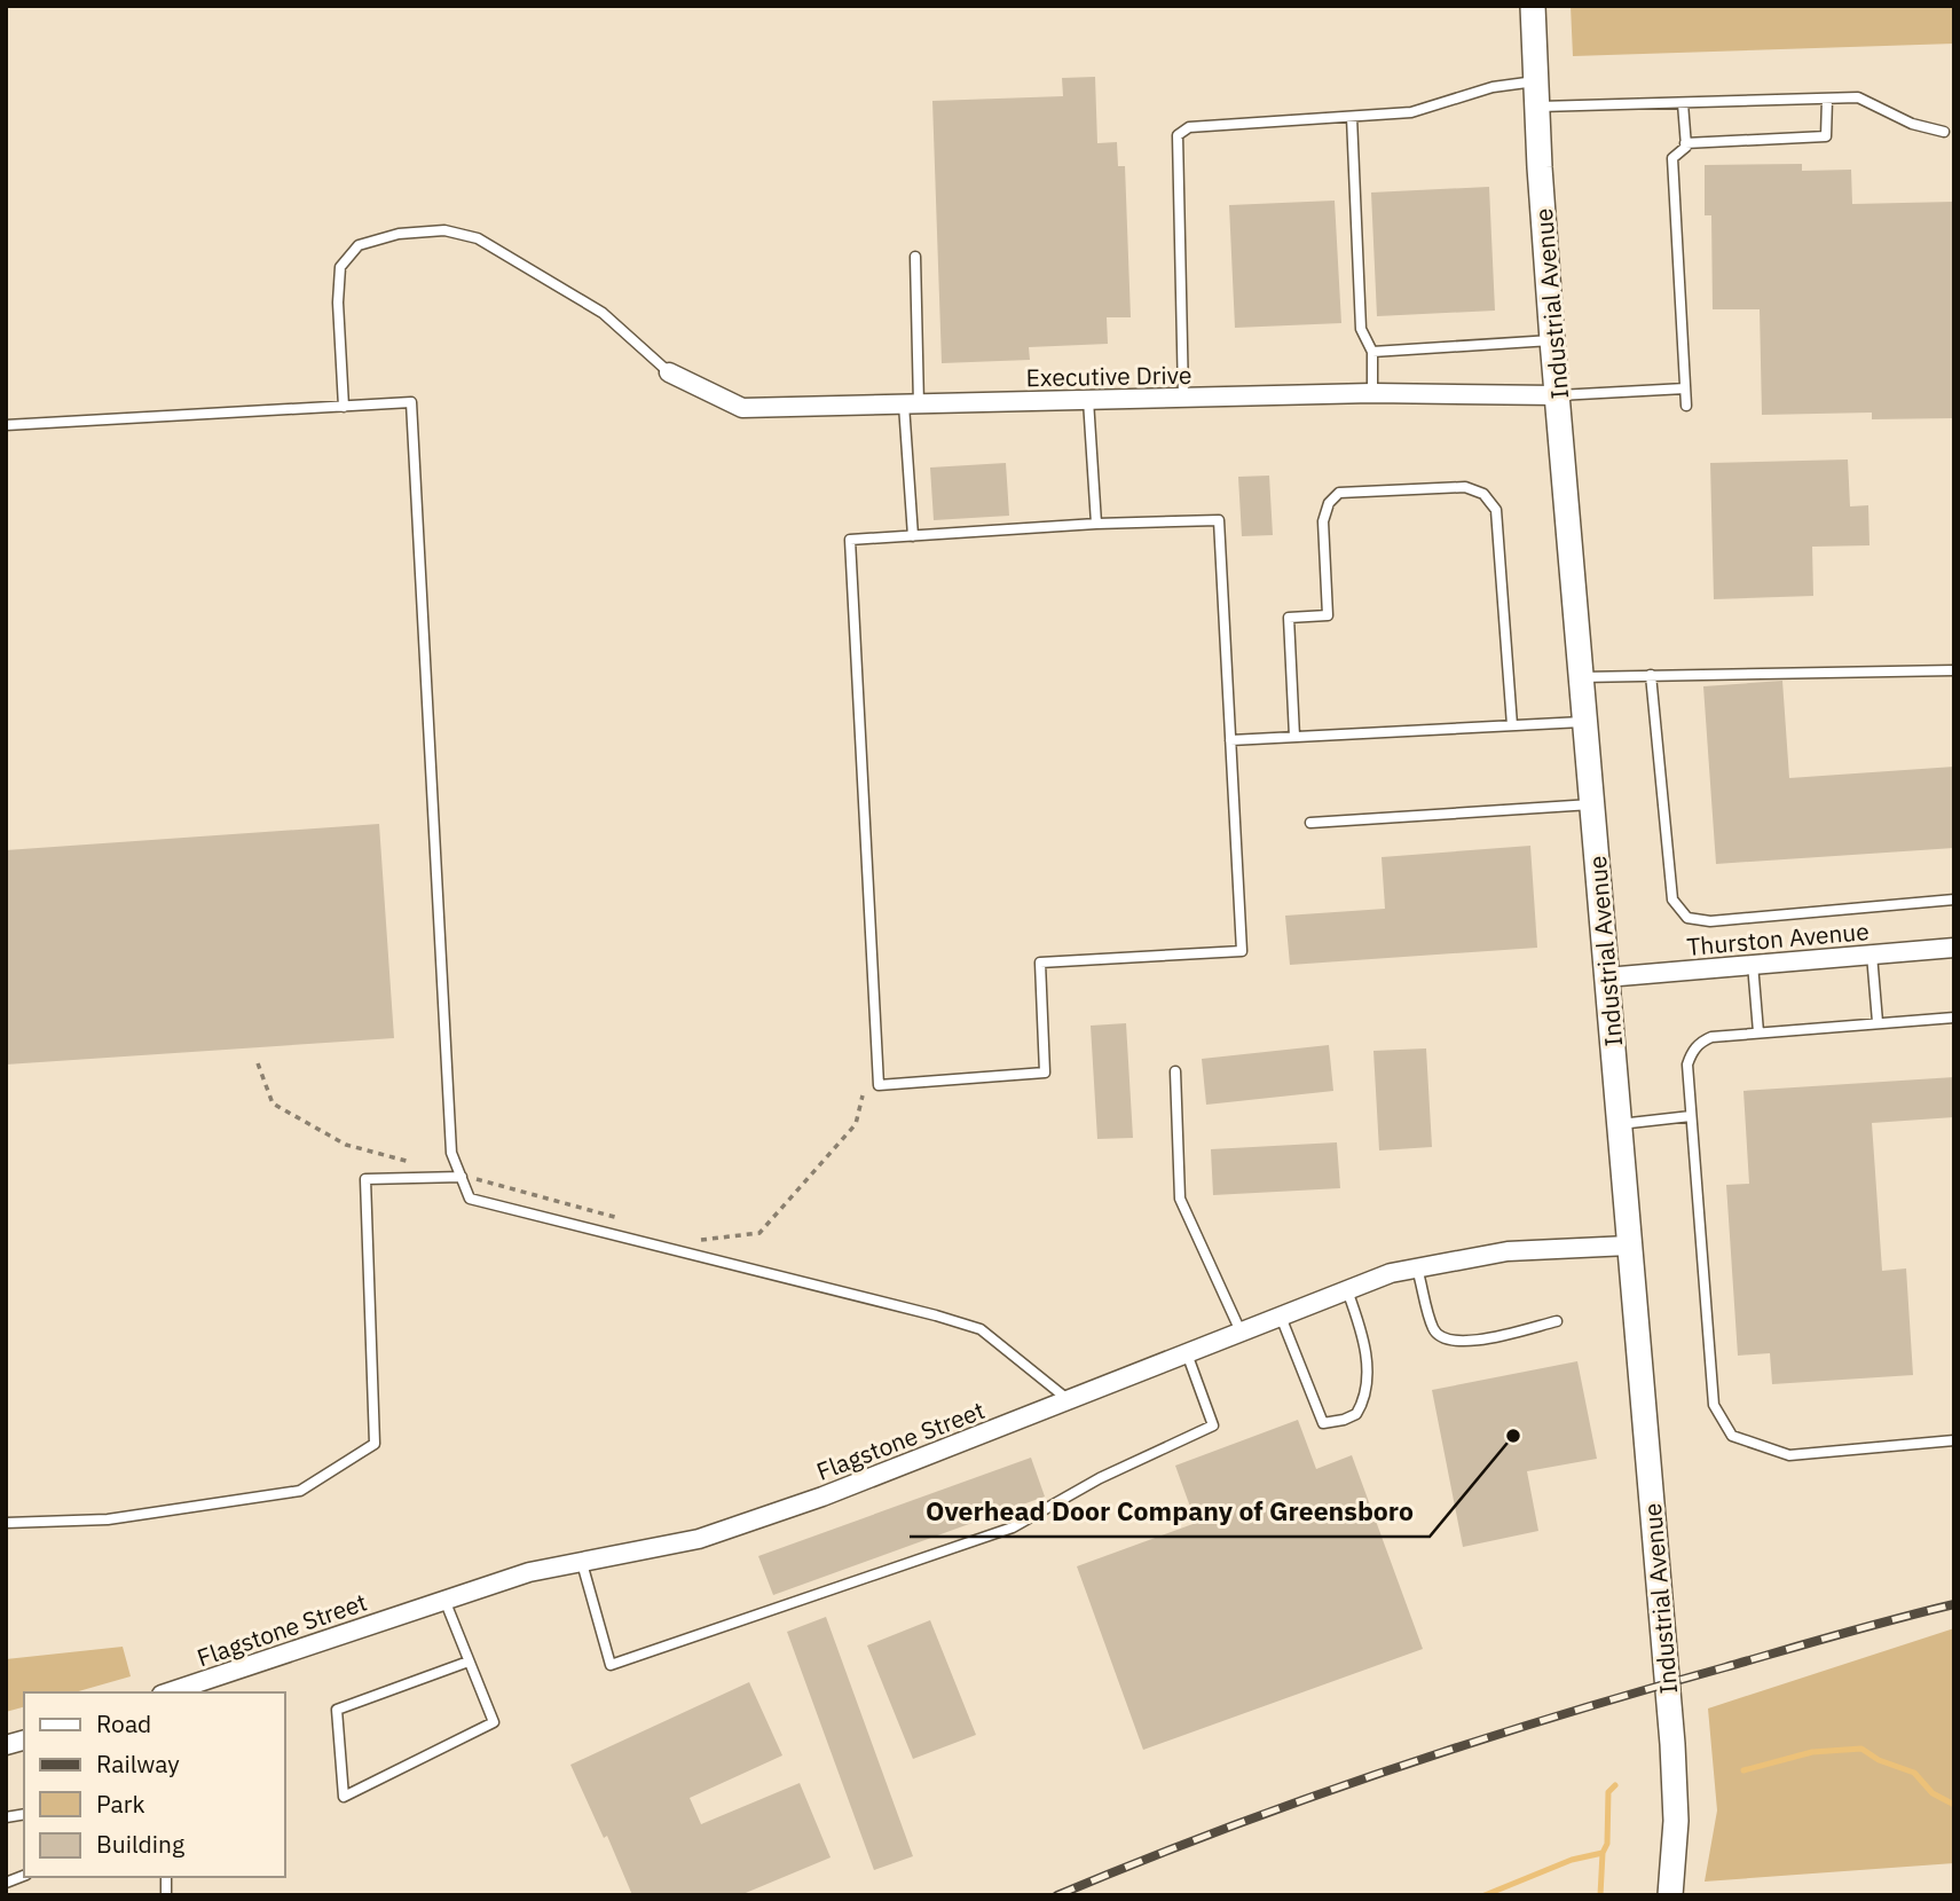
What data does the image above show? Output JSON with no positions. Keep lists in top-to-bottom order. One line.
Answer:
{"streets":{"main road":["Industrial Avenue"],"street":["Executive Drive","Thurston Avenue","Flagstone Street"]},"crossings":[["Industrial Avenue","Executive Drive"],["Industrial Avenue","Thurston Avenue"],["Industrial Avenue","Flagstone Street"]],"places":["Overhead Door Company of Greensboro"],"legend":["Road","Railway","Park","Building"]}
